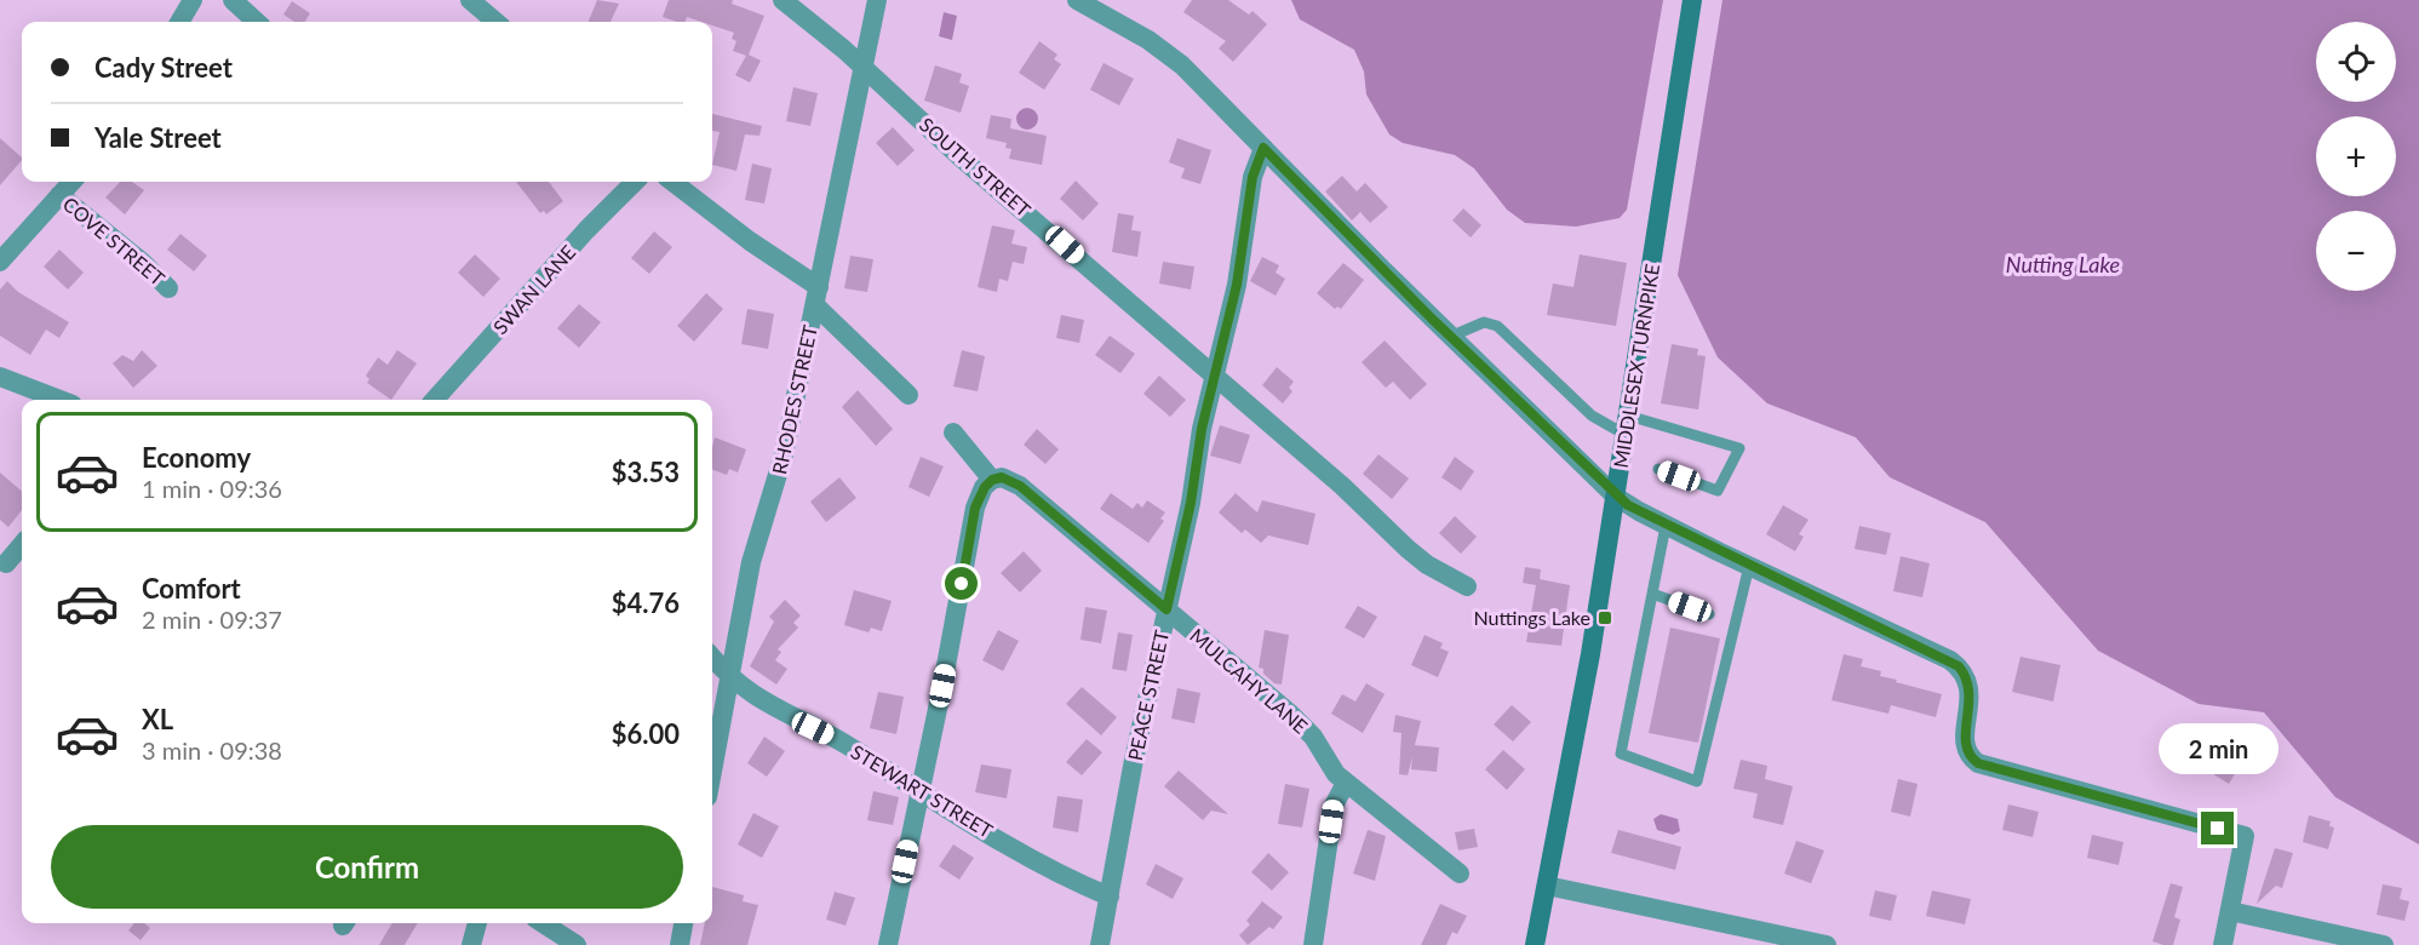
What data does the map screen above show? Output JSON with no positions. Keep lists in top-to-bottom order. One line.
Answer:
{"streets":{"main road":["MIDDLESEX TURNPIKE"],"street":["SOUTH STREET","COVE STREET","SWAN LANE","RHODES STREET","MULCAHY LANE","PEACE STREET","STEWART STREET"]},"crossings":[["SOUTH STREET","RHODES STREET"],["SOUTH STREET","PEACE STREET"],["RHODES STREET","STEWART STREET"],["MULCAHY LANE","PEACE STREET"],["PEACE STREET","STEWART STREET"]],"water":["Nutting Lake"],"places":{"transit":["Nuttings Lake"]},"page":{"map_buttons":["+","−"],"banner":["Cady Street","Yale Street"],"list":[{"name":"Economy","note":"1 min · 09:36","value":"$3.53"},{"name":"Comfort","note":"2 min · 09:37","value":"$4.76"},{"name":"XL","note":"3 min · 09:38","value":"$6.00"}],"bubble":"2 min","buttons":"Confirm"}}
